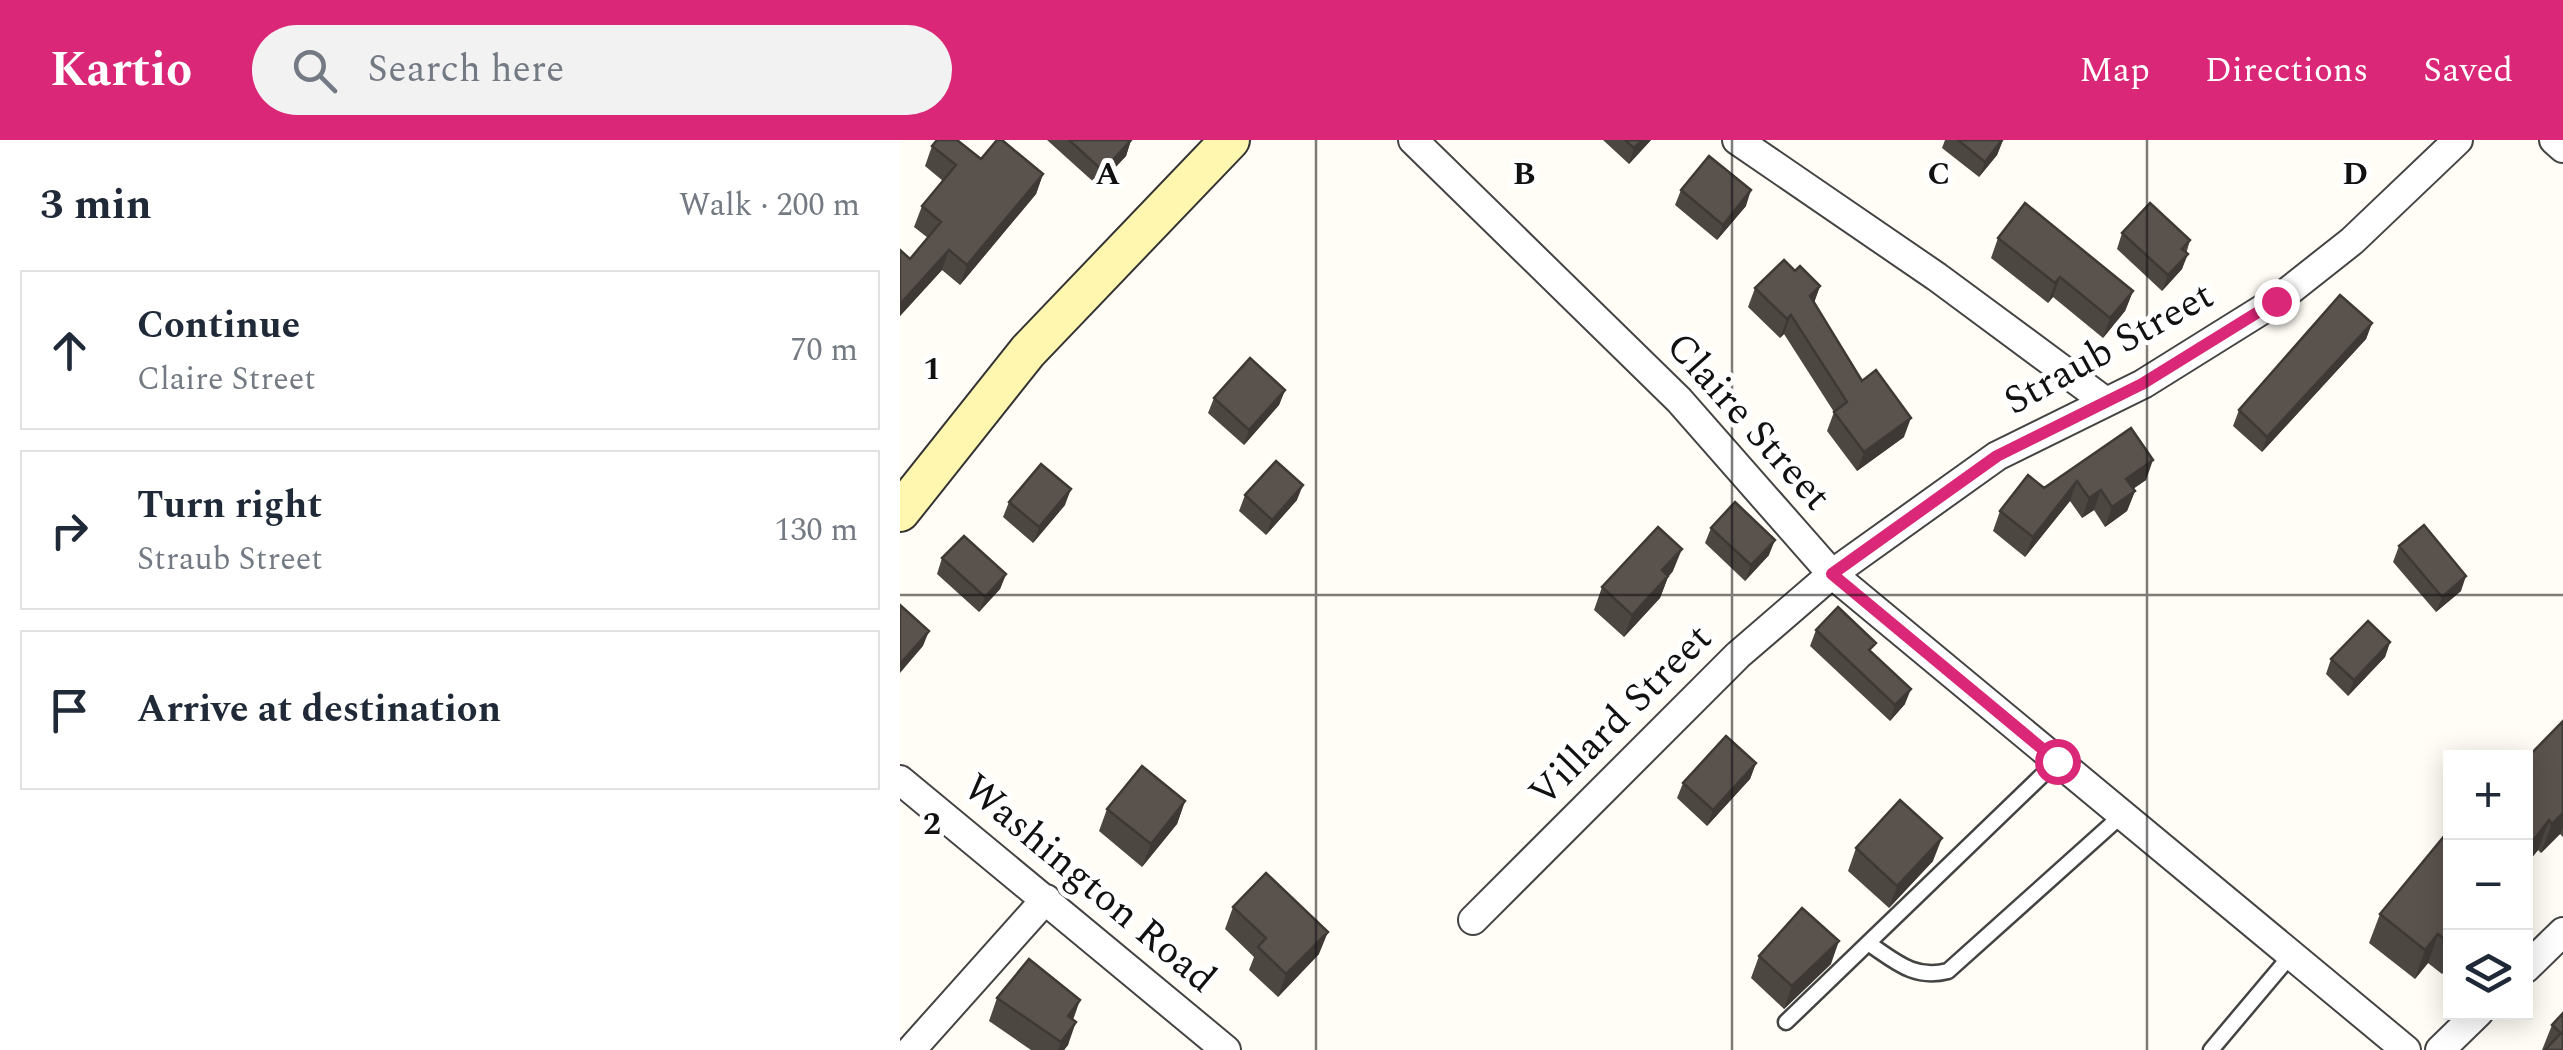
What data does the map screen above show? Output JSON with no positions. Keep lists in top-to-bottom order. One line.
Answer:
{"streets":{"street":["Straub Street","Claire Street","Villard Street","Washington Road"]},"crossings":[["Straub Street","Claire Street"],["Straub Street","Villard Street"],["Claire Street","Villard Street"]],"page":{"header":"Kartio","search":"Search here","nav":["Map","Directions","Saved"],"heading":["3 min","Walk · 200 m"],"list":[["Continue","Claire Street","70 m"],["Turn right","Straub Street","130 m"],"Arrive at destination"],"map_buttons":["+","−"]},"grid":{"columns":["A","B","C","D"],"rows":["1","2"]}}
